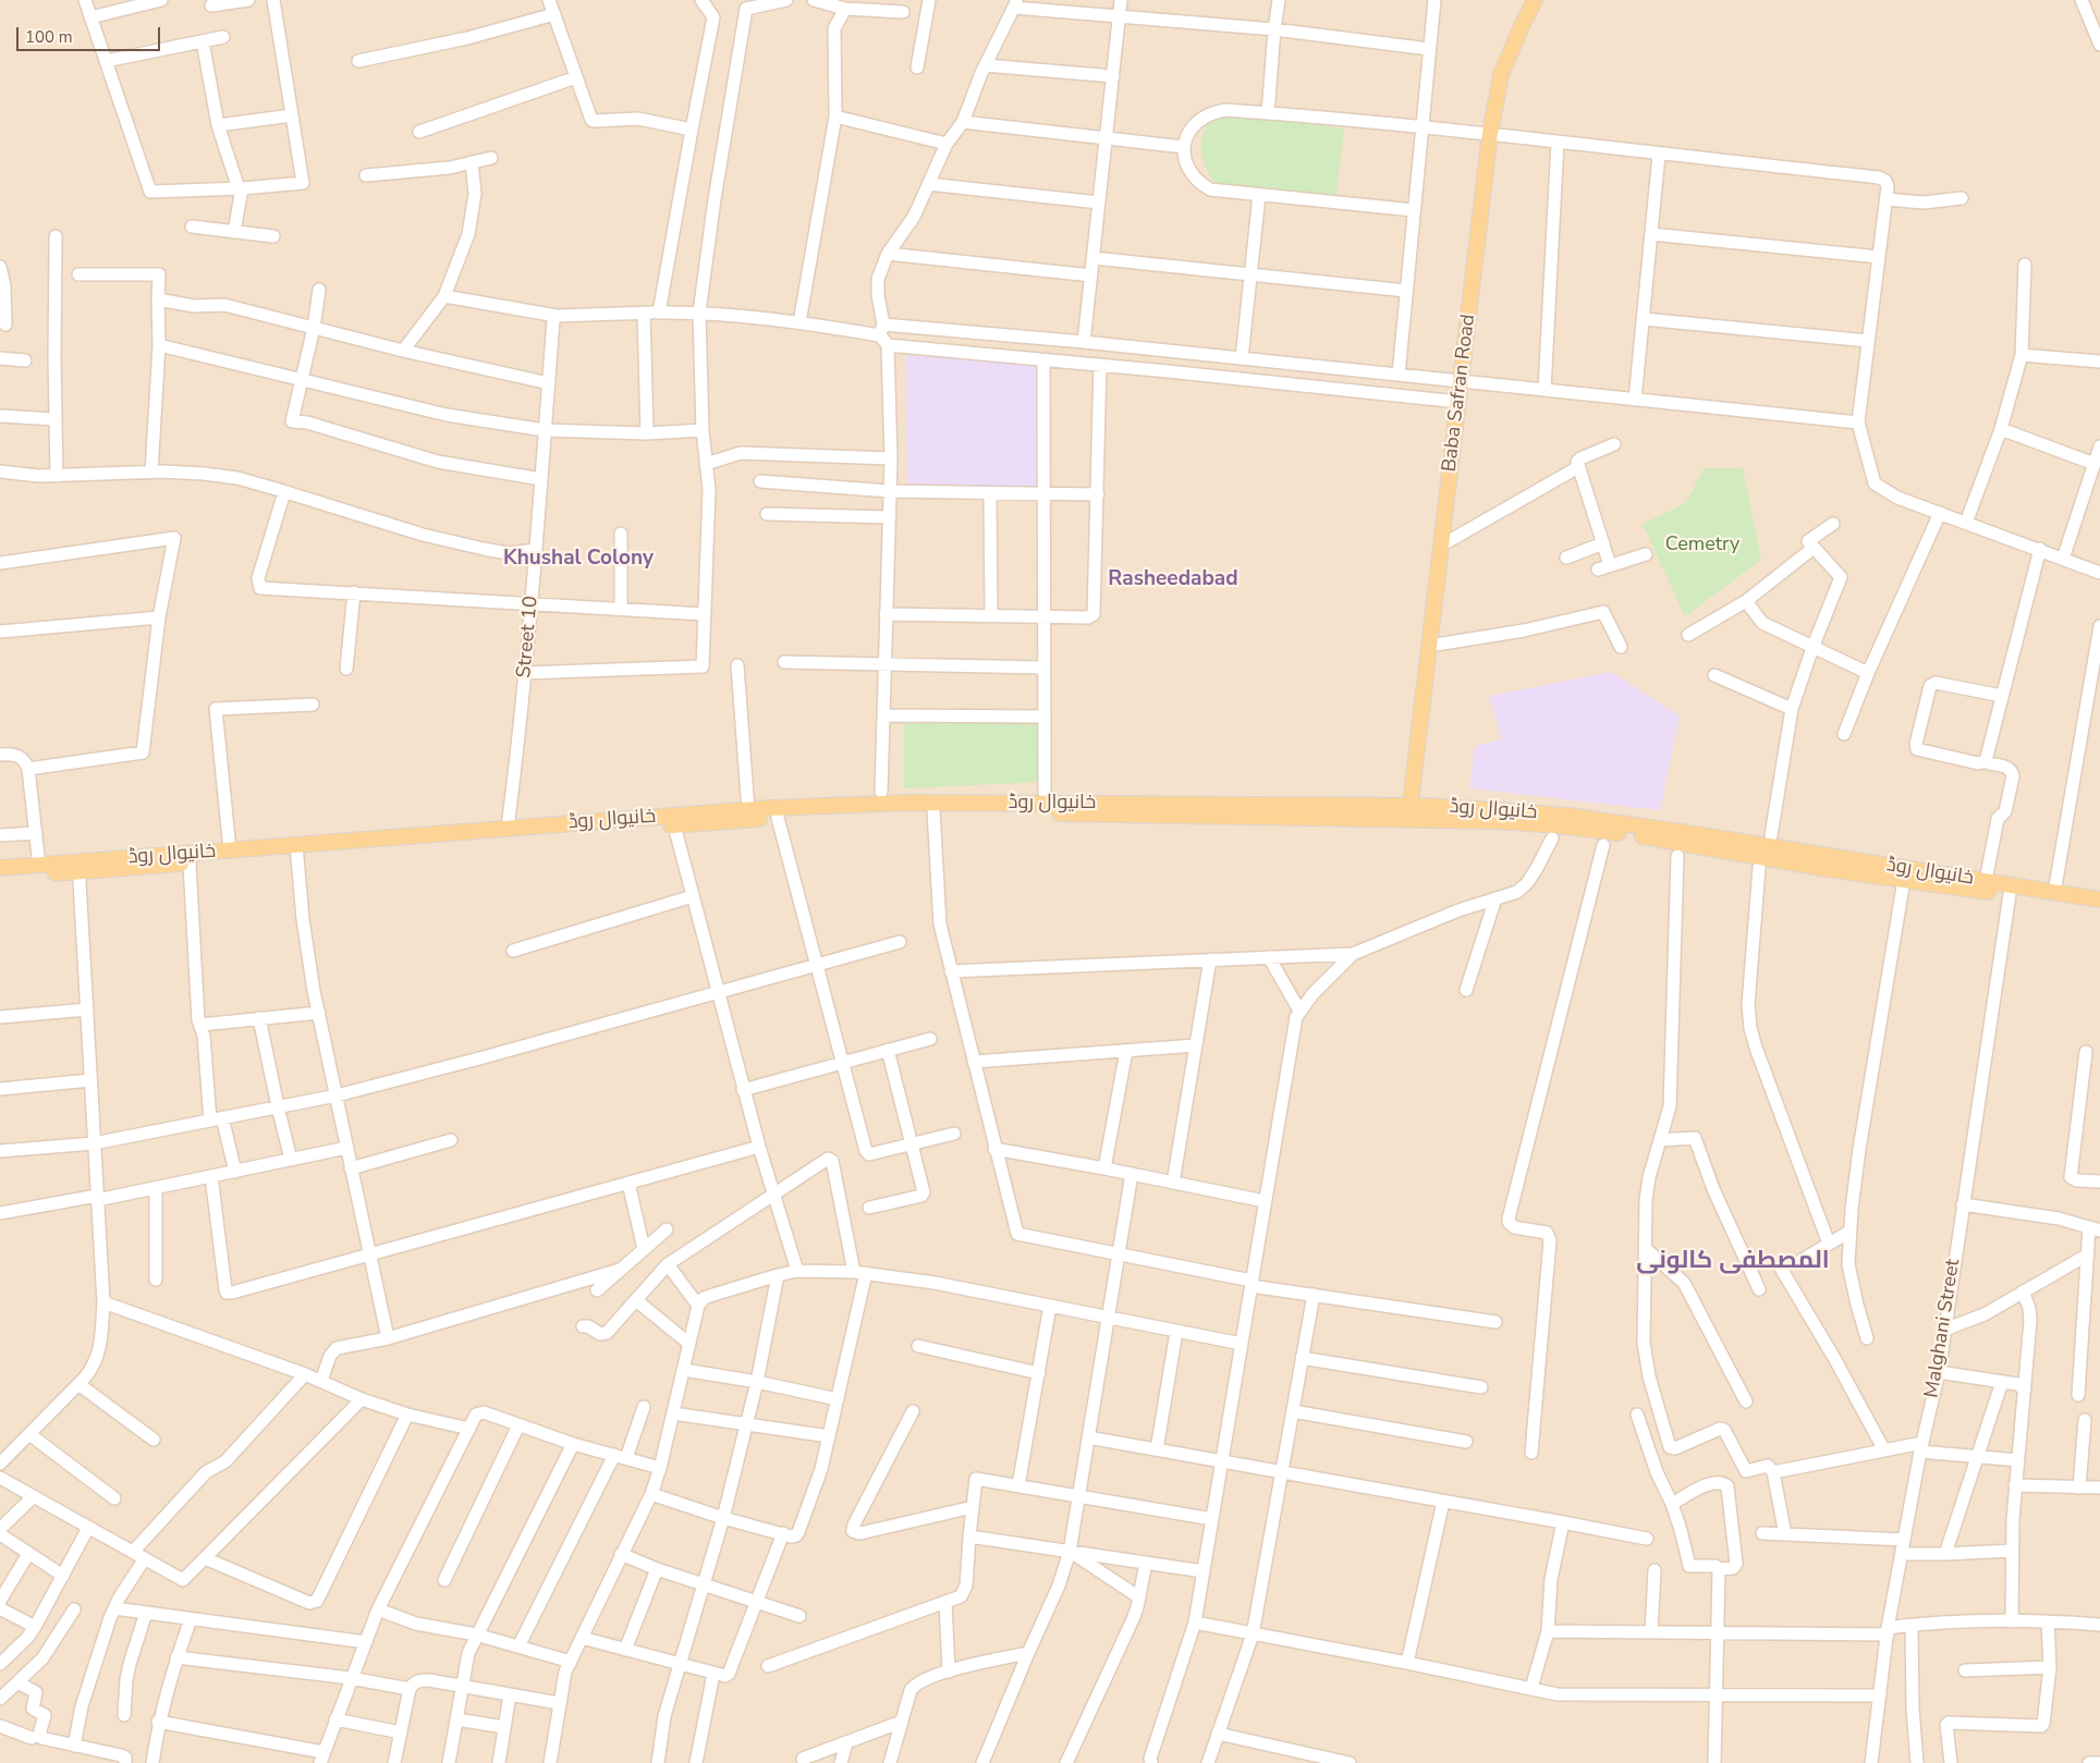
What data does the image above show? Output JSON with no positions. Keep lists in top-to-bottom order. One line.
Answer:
{"streets":{"main road":["Baba Safran Road","خانیوال روڈ"],"street":["Street 10","Malghani Street"]},"crossings":[["Street 10","خانیوال روڈ"],["خانیوال روڈ","Malghani Street"]],"districts":["Khushal Colony","Rasheedabad","المصطفی کالونی"],"parks":["Cemetry"],"scale_bar":"100 m"}
